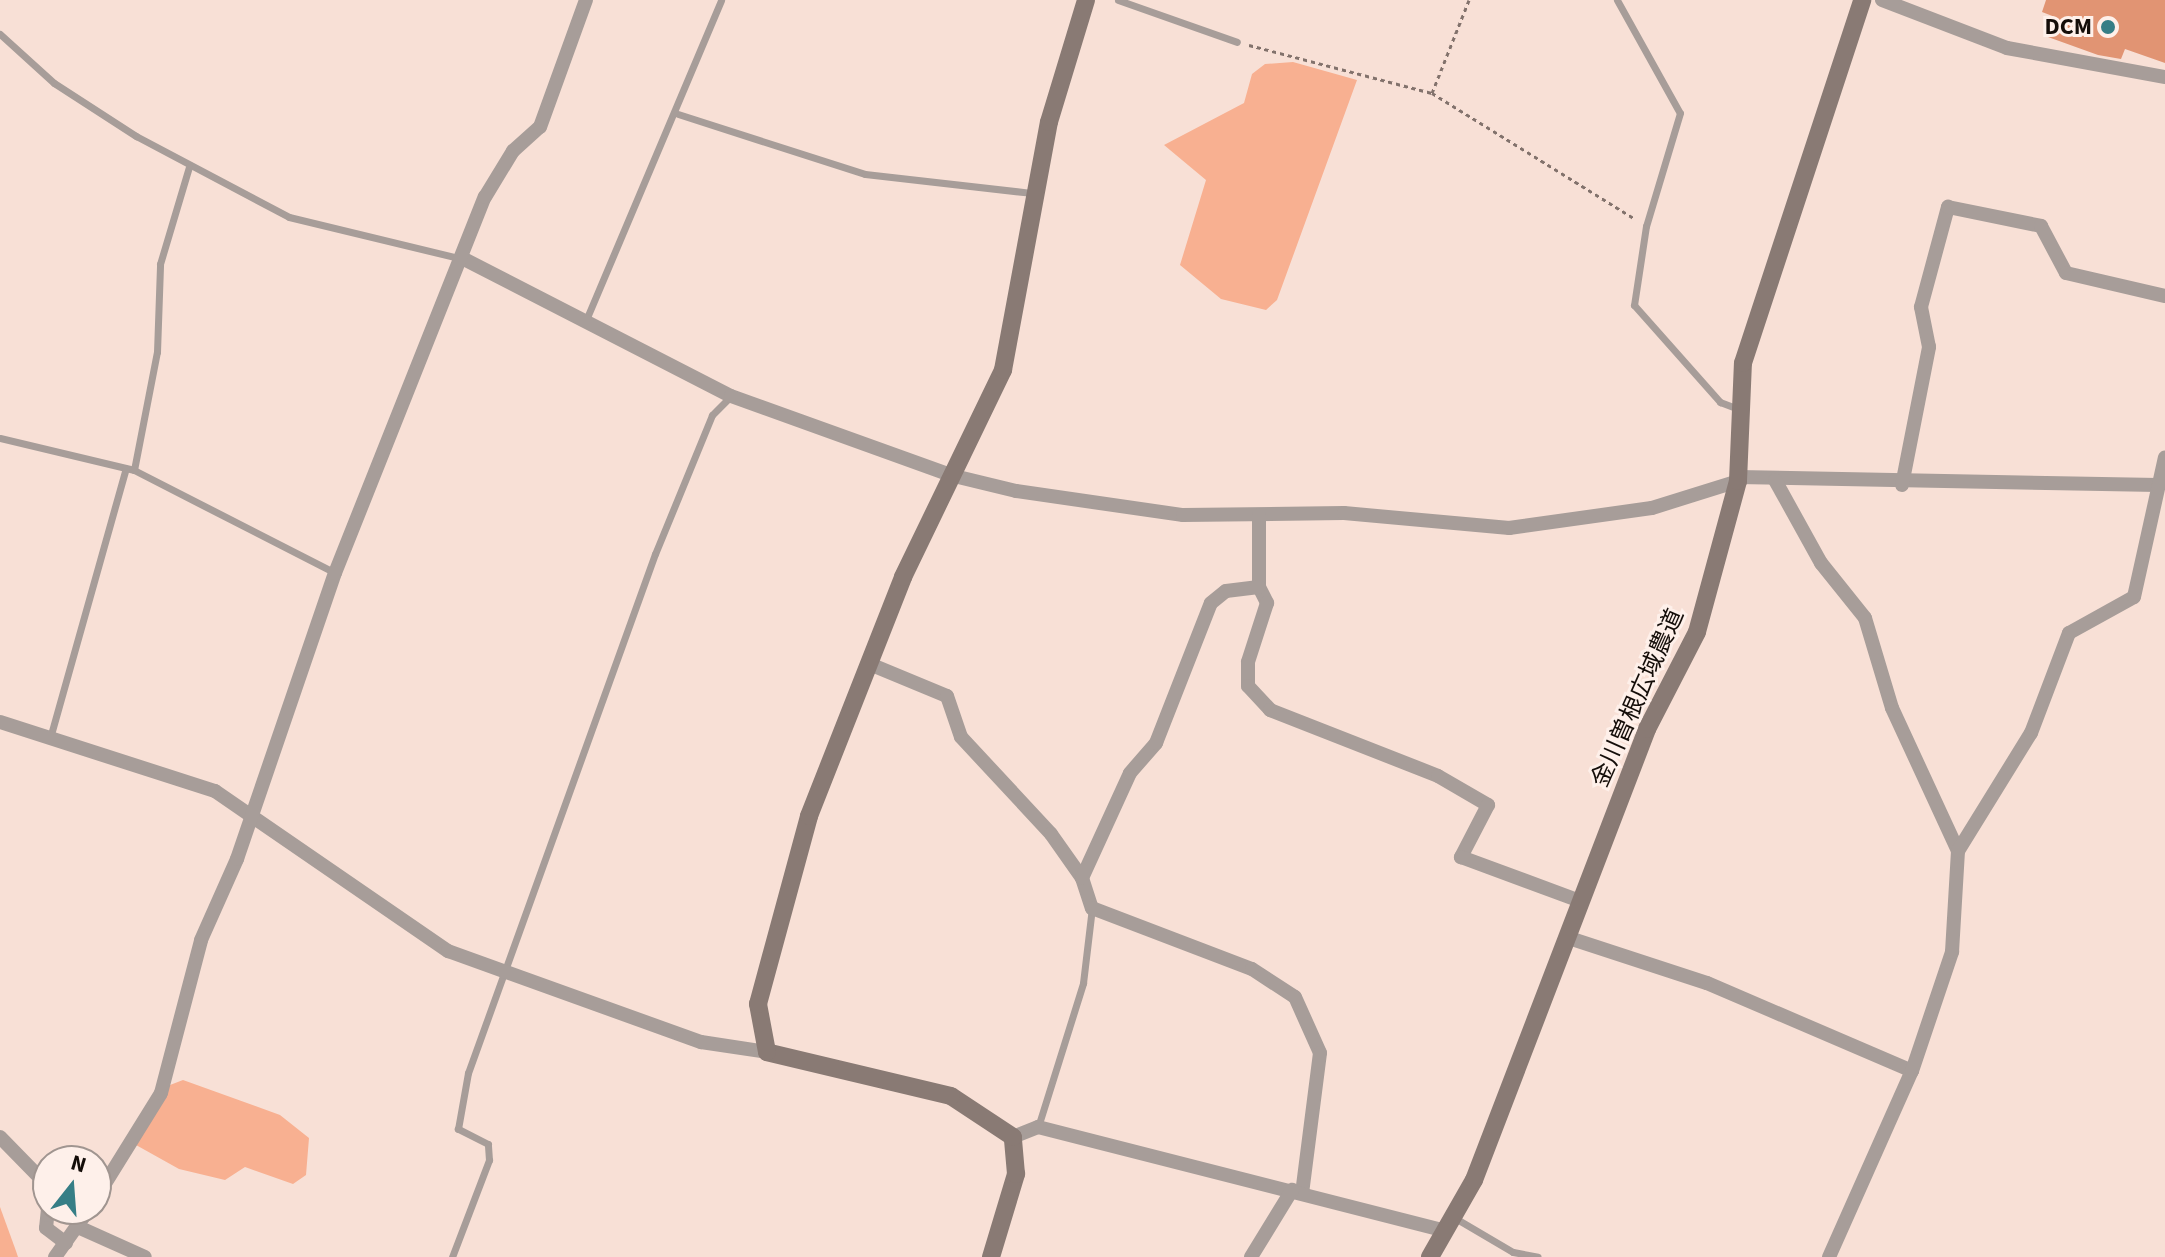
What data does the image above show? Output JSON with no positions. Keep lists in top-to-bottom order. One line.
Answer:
{"streets":{"street":["金川曽根広域農道"]},"places":["DCM"],"north":"top"}
